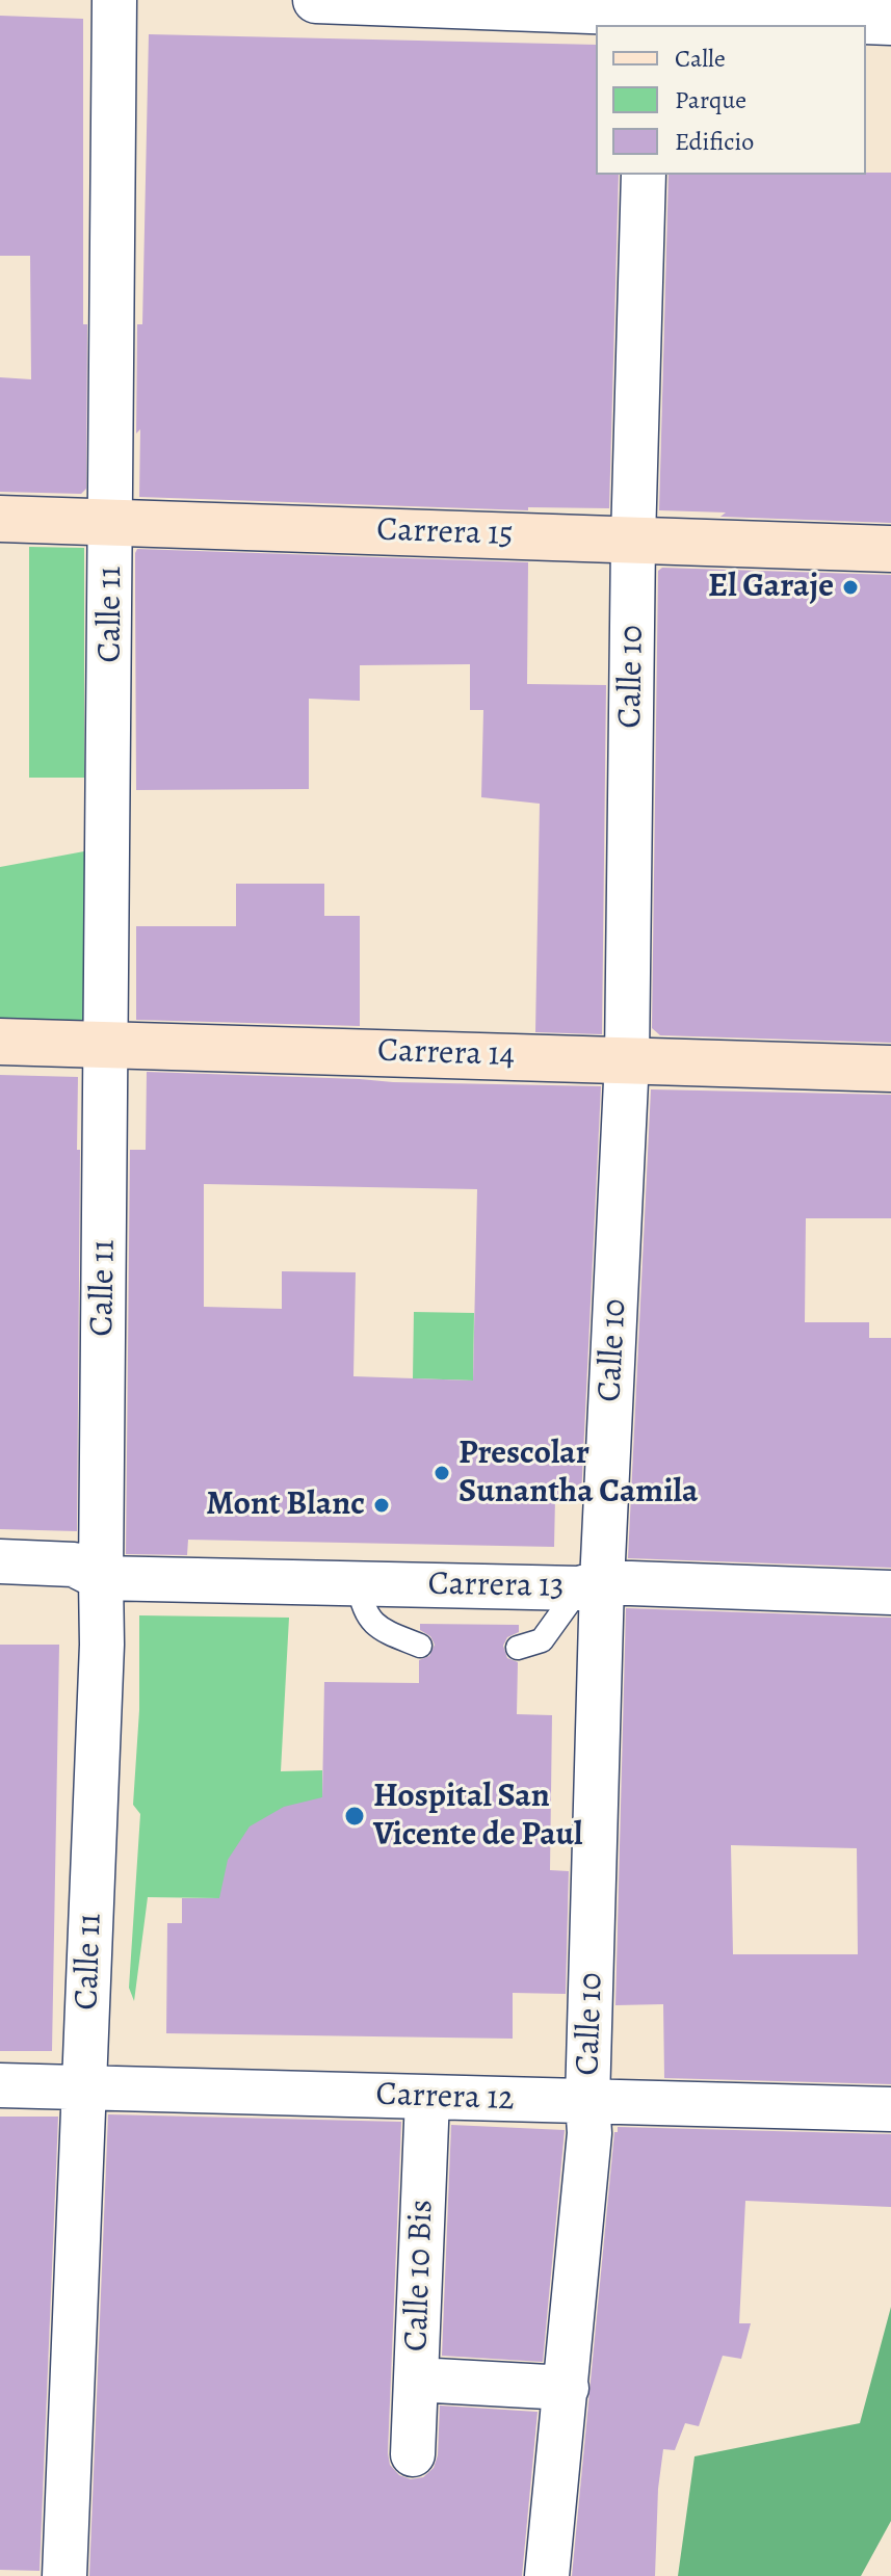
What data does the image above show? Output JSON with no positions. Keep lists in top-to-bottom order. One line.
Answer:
{"streets":{"main road":["Carrera 15","Carrera 14"],"street":["Calle 11","Calle 10","Carrera 13","Carrera 12","Calle 10 Bis"]},"crossings":[["Carrera 15","Calle 11"],["Carrera 15","Calle 10"],["Calle 11","Carrera 14"],["Calle 11","Carrera 13"],["Calle 11","Carrera 12"],["Calle 10","Carrera 14"],["Calle 10","Carrera 13"],["Calle 10","Carrera 12"],["Carrera 12","Calle 10 Bis"]],"places":["El Garaje","Prescolar Sunantha Camila","Mont Blanc","Hospital San Vicente de Paul"],"legend":["Calle","Parque","Edificio"]}
